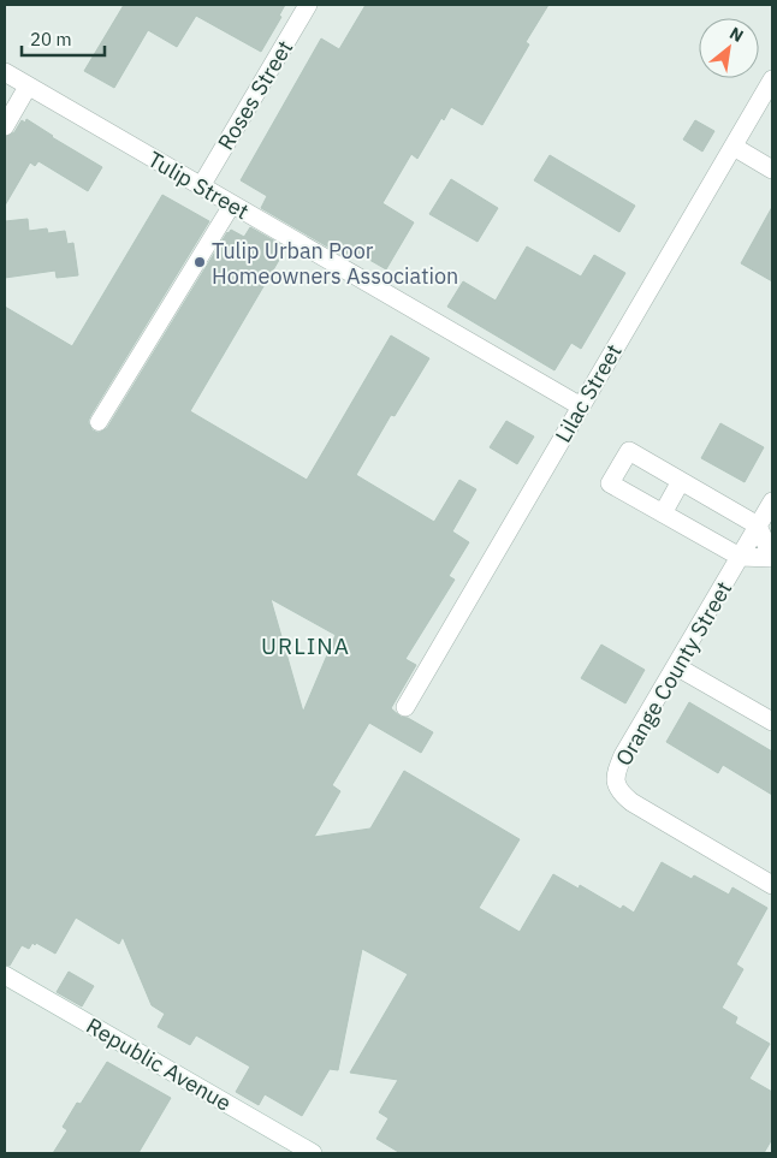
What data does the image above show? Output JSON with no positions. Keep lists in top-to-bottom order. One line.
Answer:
{"streets":{"street":["Roses Street","Tulip Street","Lilac Street","Orange County Street","Republic Avenue"]},"crossings":[["Roses Street","Tulip Street"],["Tulip Street","Lilac Street"]],"districts":["URLINA"],"places":["Tulip Urban Poor Homeowners Association"],"scale_bar":"20 m","north":"top right"}
